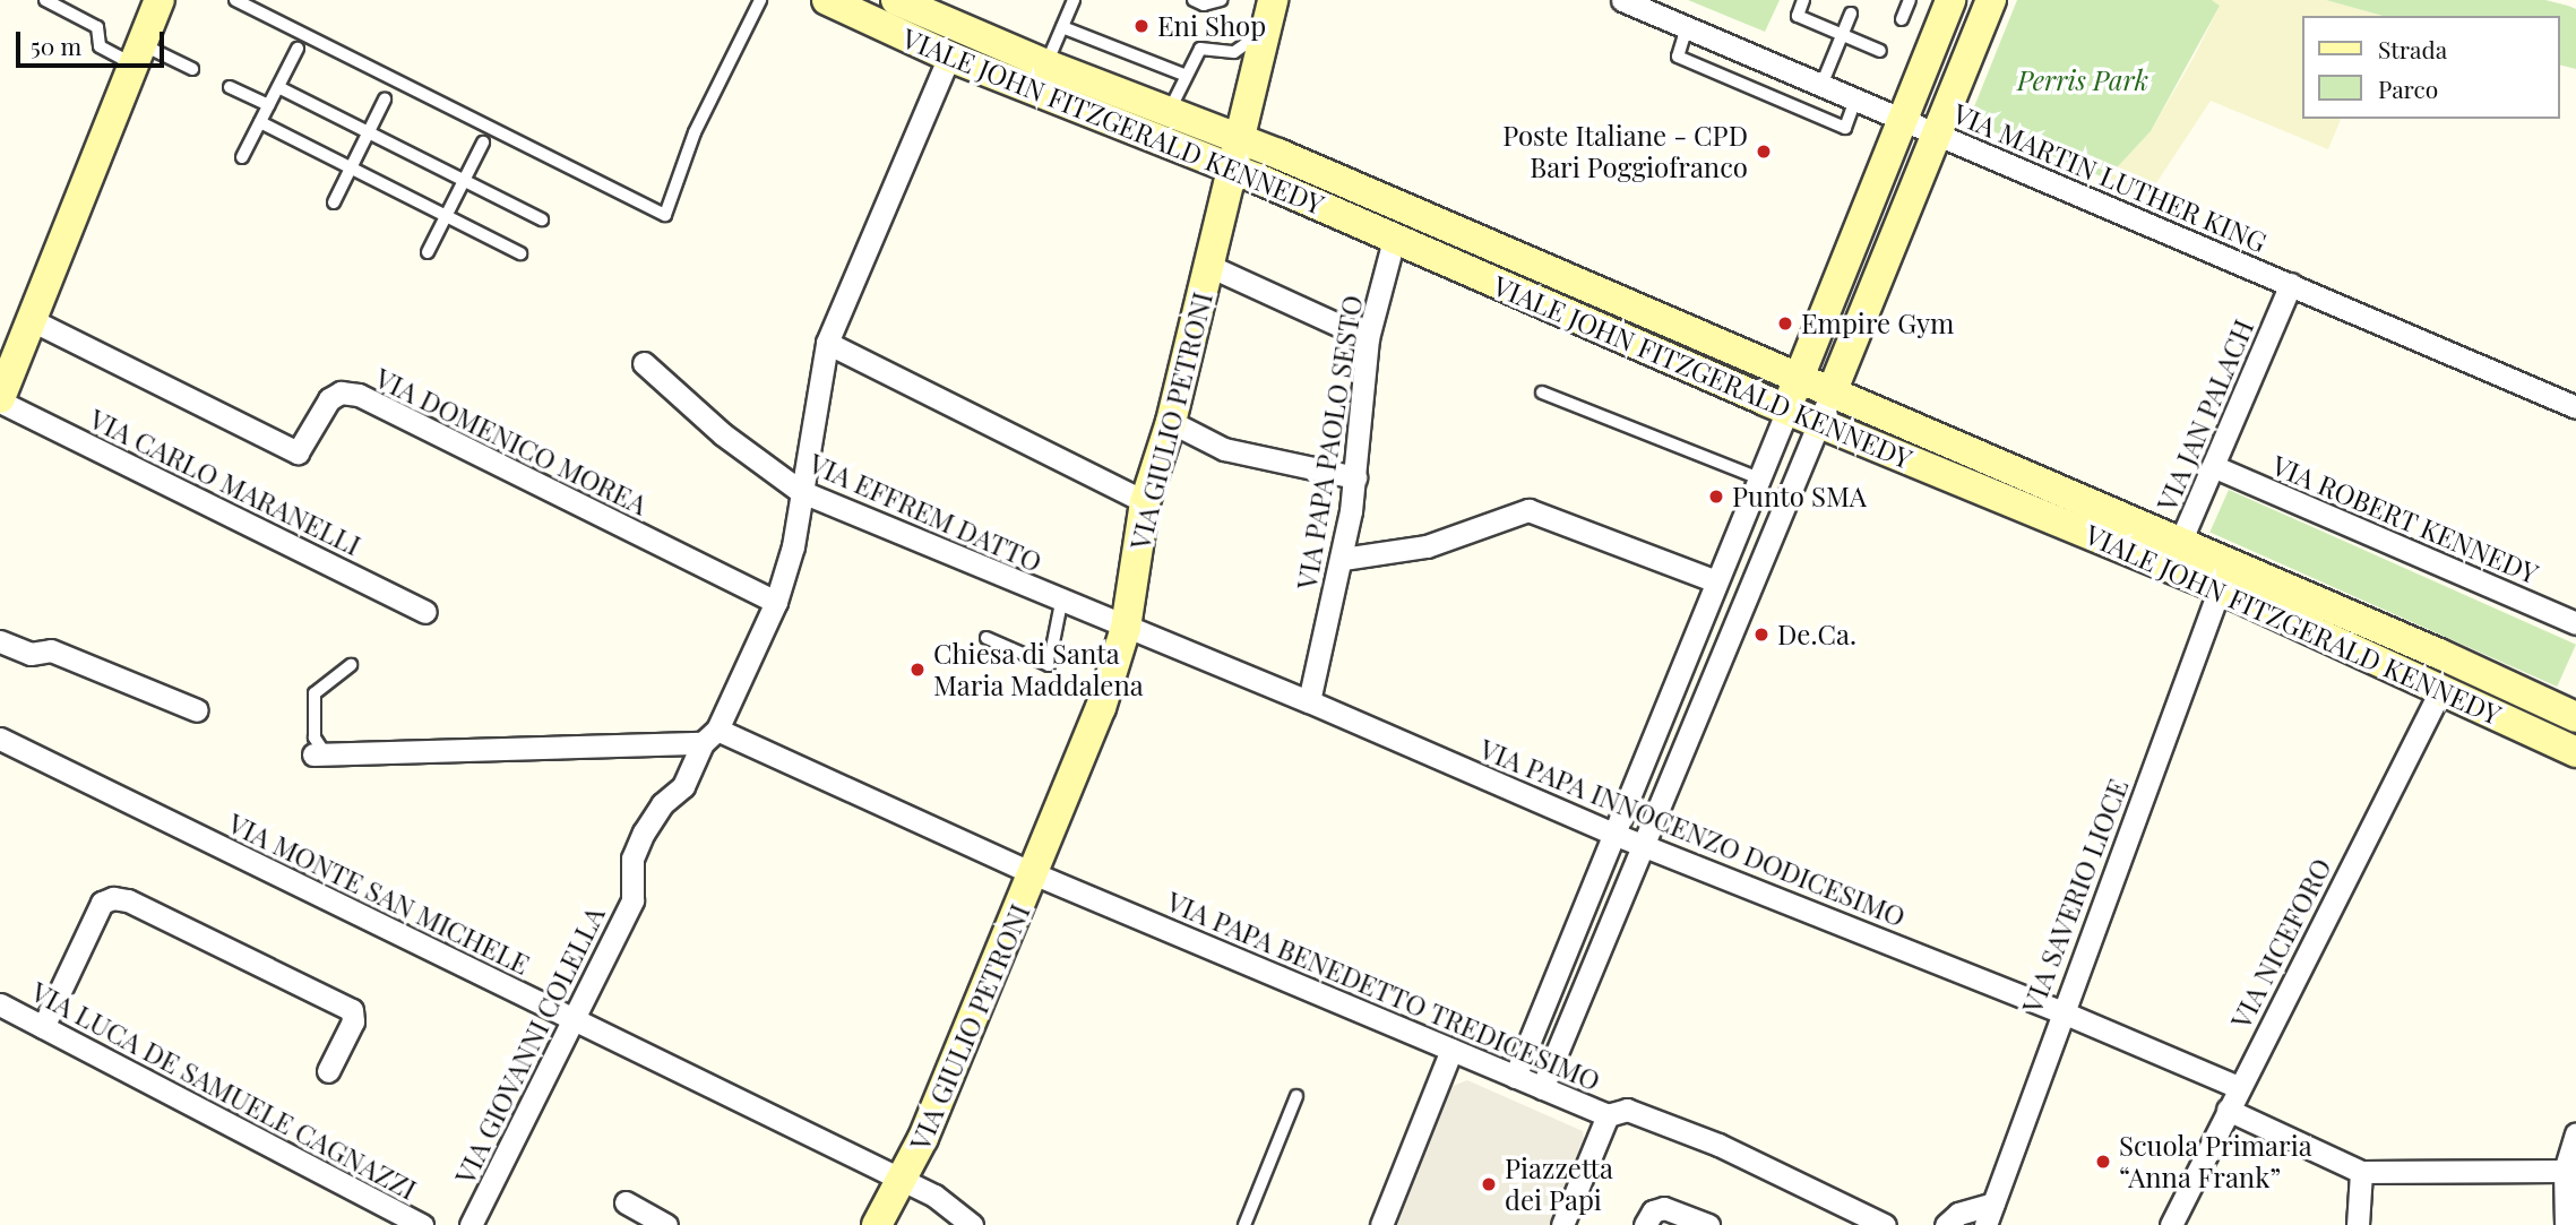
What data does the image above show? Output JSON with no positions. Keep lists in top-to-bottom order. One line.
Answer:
{"streets":{"main road":["VIALE JOHN FITZGERALD KENNEDY","VIA GIULIO PETRONI"],"street":["VIA MARTIN LUTHER KING","VIA JAN PALACH","VIA DOMENICO MOREA","VIA PAPA PAOLO SESTO","VIA CARLO MARANELLI","VIA EFFREM DATTO","VIA ROBERT KENNEDY","VIA PAPA INNOCENZO DODICESIMO","VIA MONTE SAN MICHELE","VIA SAVERIO LIOCE","VIA NICEFORO","VIA PAPA BENEDETTO TREDICESIMO","VIA GIOVANNI COLELLA","VIA LUCA DE SAMUELE CAGNAZZI"]},"crossings":[["VIALE JOHN FITZGERALD KENNEDY","VIA JAN PALACH"],["VIALE JOHN FITZGERALD KENNEDY","VIA GIULIO PETRONI"],["VIALE JOHN FITZGERALD KENNEDY","VIA PAPA PAOLO SESTO"],["VIALE JOHN FITZGERALD KENNEDY","VIA SAVERIO LIOCE"],["VIALE JOHN FITZGERALD KENNEDY","VIA NICEFORO"],["VIALE JOHN FITZGERALD KENNEDY","VIA GIOVANNI COLELLA"],["VIA MARTIN LUTHER KING","VIA JAN PALACH"],["VIA JAN PALACH","VIA ROBERT KENNEDY"],["VIA GIULIO PETRONI","VIA EFFREM DATTO"],["VIA GIULIO PETRONI","VIA PAPA INNOCENZO DODICESIMO"],["VIA GIULIO PETRONI","VIA MONTE SAN MICHELE"],["VIA GIULIO PETRONI","VIA PAPA BENEDETTO TREDICESIMO"],["VIA DOMENICO MOREA","VIA GIOVANNI COLELLA"],["VIA PAPA PAOLO SESTO","VIA PAPA INNOCENZO DODICESIMO"],["VIA EFFREM DATTO","VIA PAPA INNOCENZO DODICESIMO"],["VIA EFFREM DATTO","VIA GIOVANNI COLELLA"],["VIA PAPA INNOCENZO DODICESIMO","VIA SAVERIO LIOCE"],["VIA PAPA INNOCENZO DODICESIMO","VIA NICEFORO"],["VIA MONTE SAN MICHELE","VIA GIOVANNI COLELLA"],["VIA PAPA BENEDETTO TREDICESIMO","VIA GIOVANNI COLELLA"]],"parks":["Perris Park"],"places":["Eni Shop","Poste Italiane - CPD Bari Poggiofranco","Empire Gym","Punto SMA","De.Ca.","Chiesa di Santa Maria Maddalena","Scuola Primaria “Anna Frank”","Piazzetta dei Papi"],"legend":["Strada","Parco"],"scale_bar":"50 m"}
